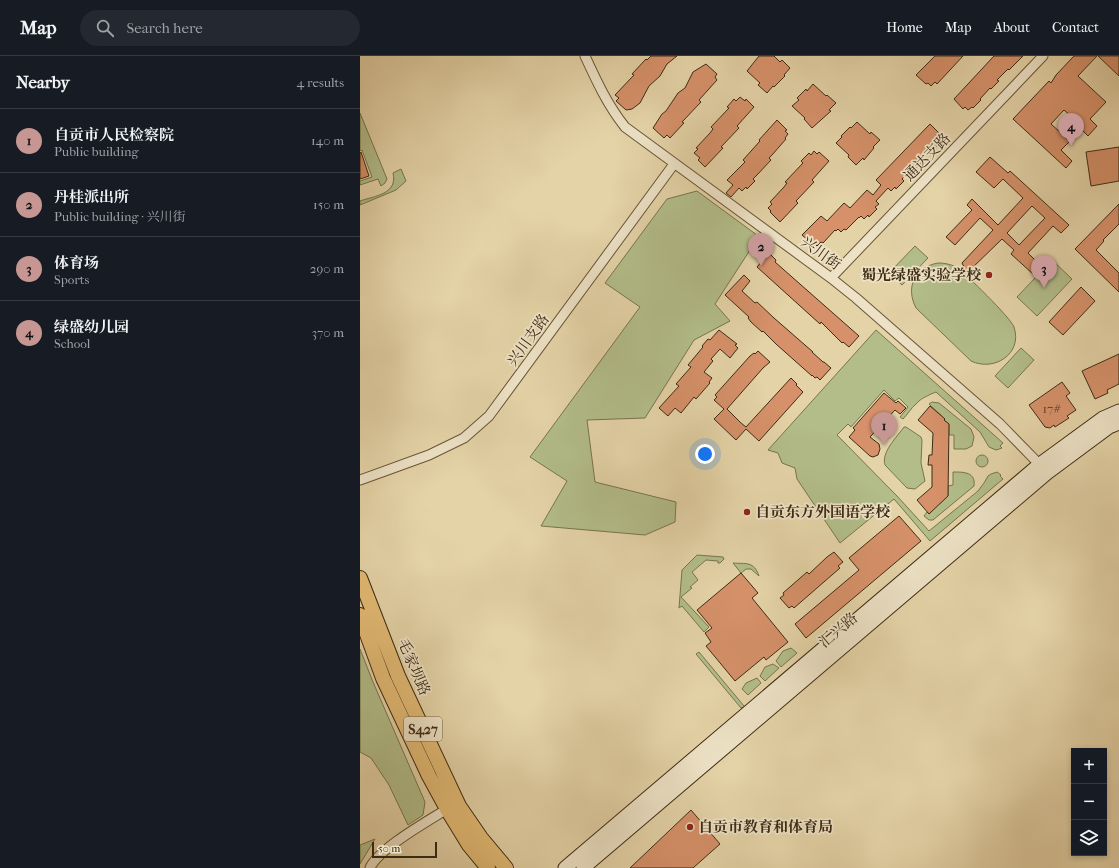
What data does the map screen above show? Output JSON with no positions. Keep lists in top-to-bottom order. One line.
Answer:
{"streets":{"main road":["汇兴路","毛家坝路","S427"],"street":["通达支路","兴川街","兴川支路"]},"crossings":[["通达支路","兴川街"],["兴川街","兴川支路"],["兴川街","汇兴路"]],"places":["蜀光绿盛实验学校","自贡东方外国语学校","自贡市教育和体育局"],"house_numbers":["17#"],"scale_bar":"50 m","page":{"header":"Map","search":"Search here","nav":["Home","Map","About","Contact"],"heading":["Nearby","4 results"],"list":[{"mark":"1","name":"自贡市人民检察院","note":"Public building","value":"140 m"},{"mark":"2","name":"丹桂派出所","note":"Public building · 兴川街","value":"150 m"},{"mark":"3","name":"体育场","note":"Sports","value":"290 m"},{"mark":"4","name":"绿盛幼儿园","note":"School","value":"370 m"}],"pins":["4","2","3","1"],"map_buttons":["+","−"],"scale":"50 m"}}
